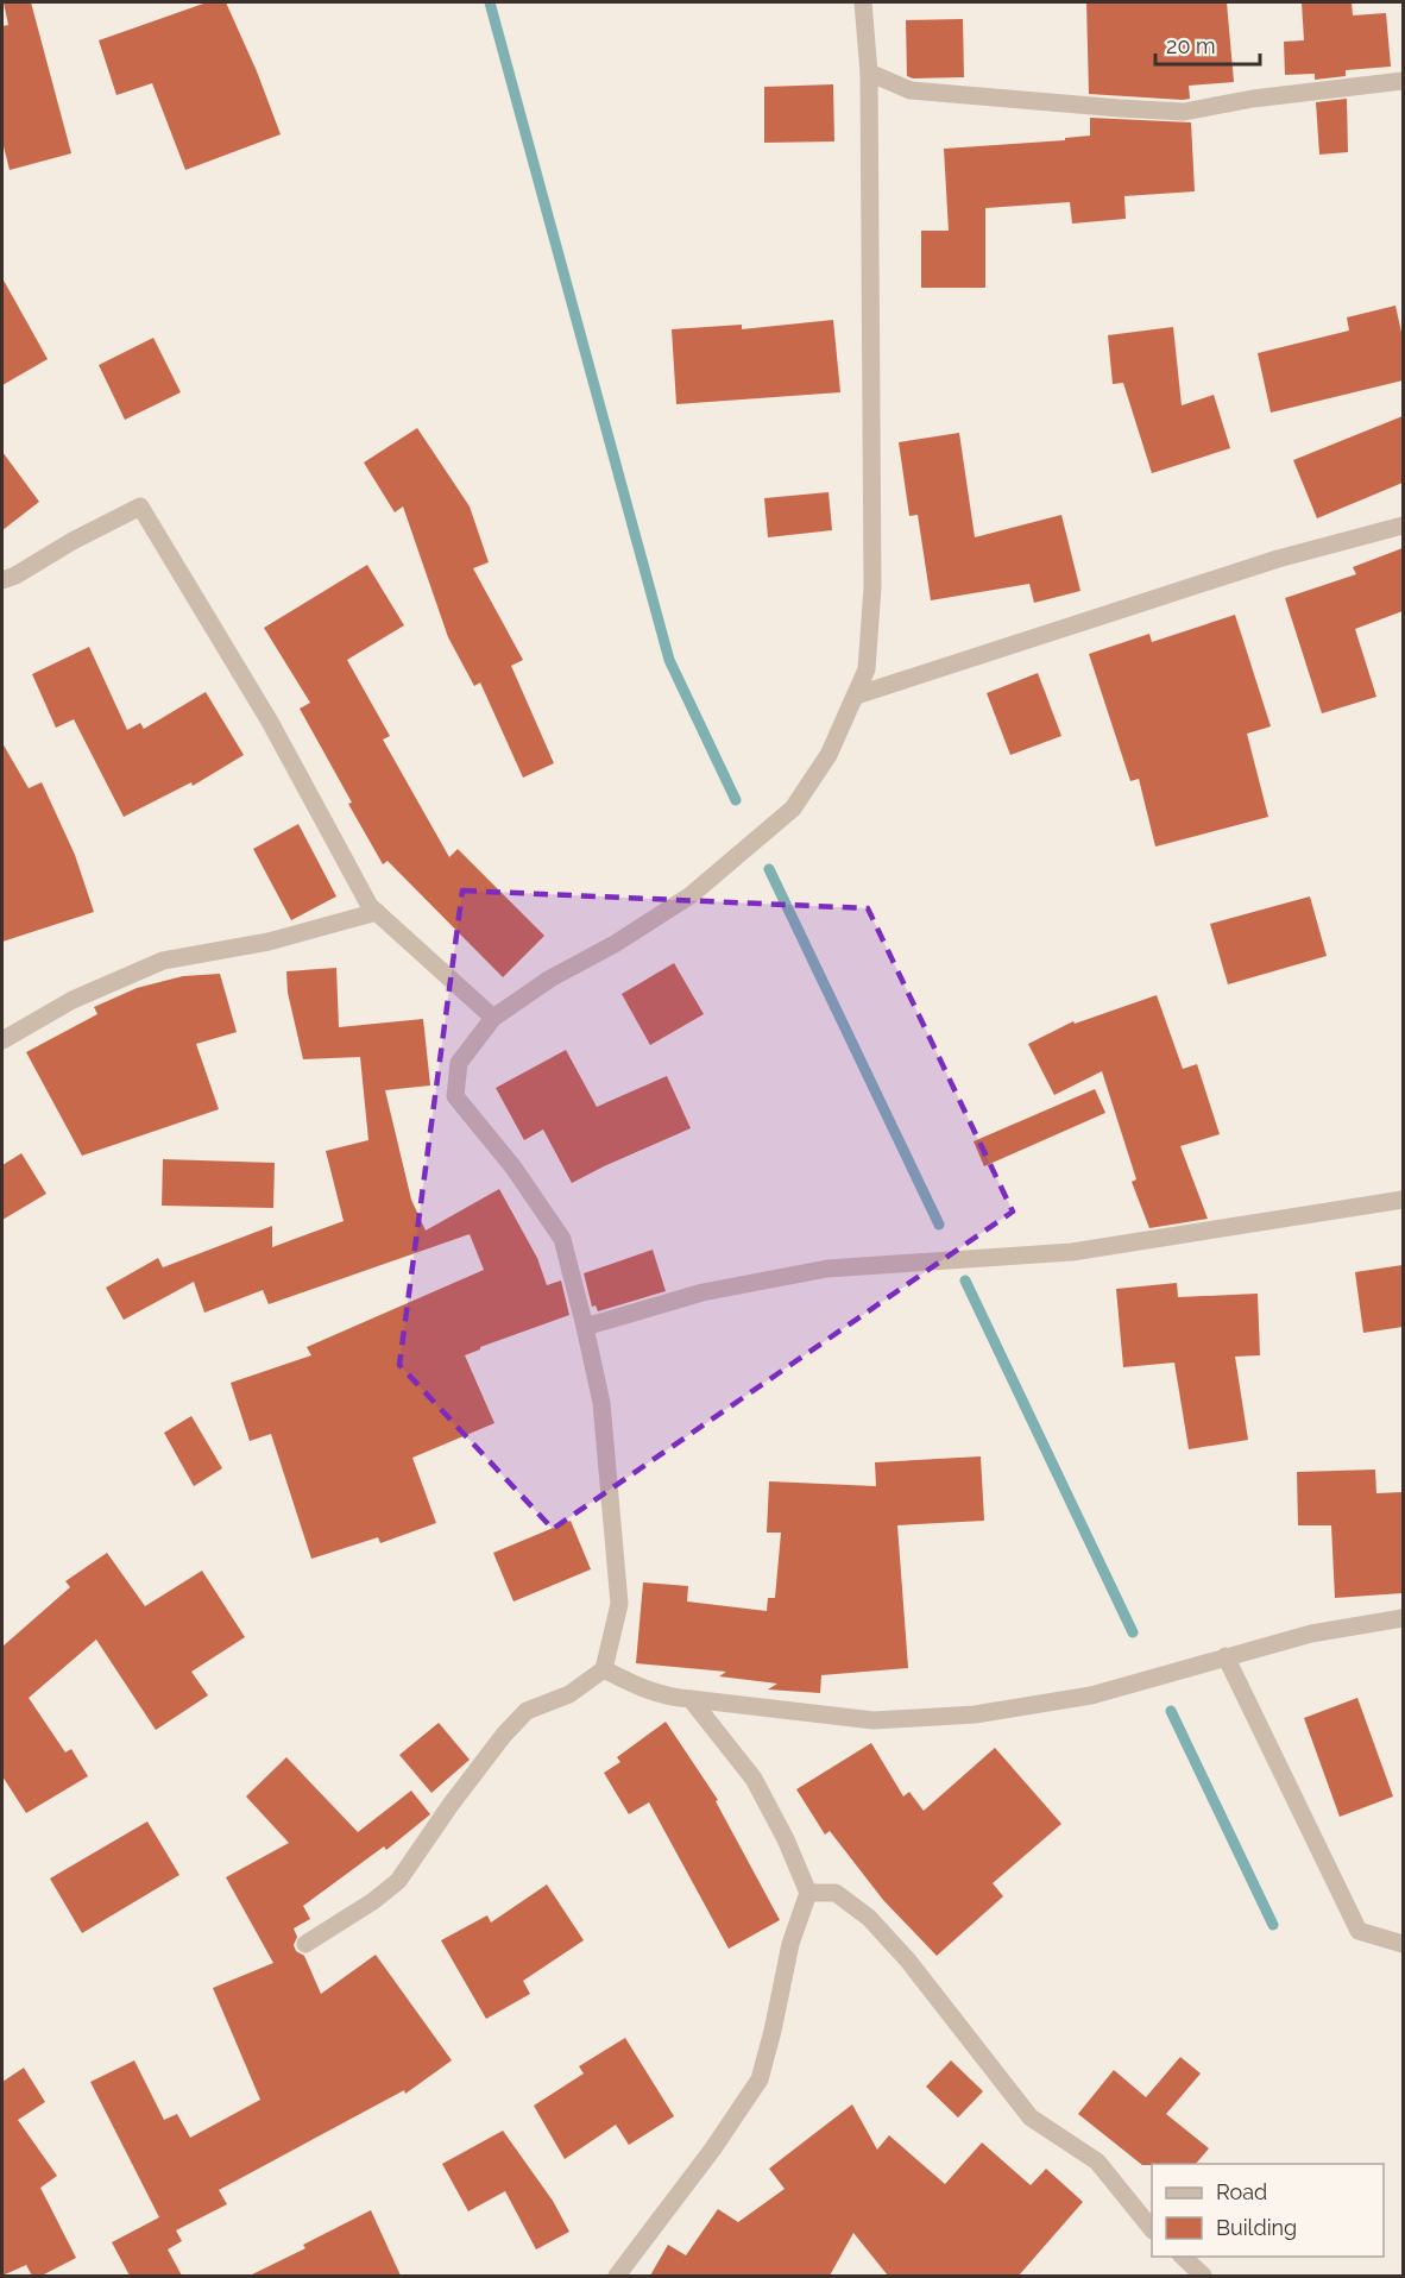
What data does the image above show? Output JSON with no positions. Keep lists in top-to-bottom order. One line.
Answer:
{"legend":["Road","Building"],"scale_bar":"20 m"}
